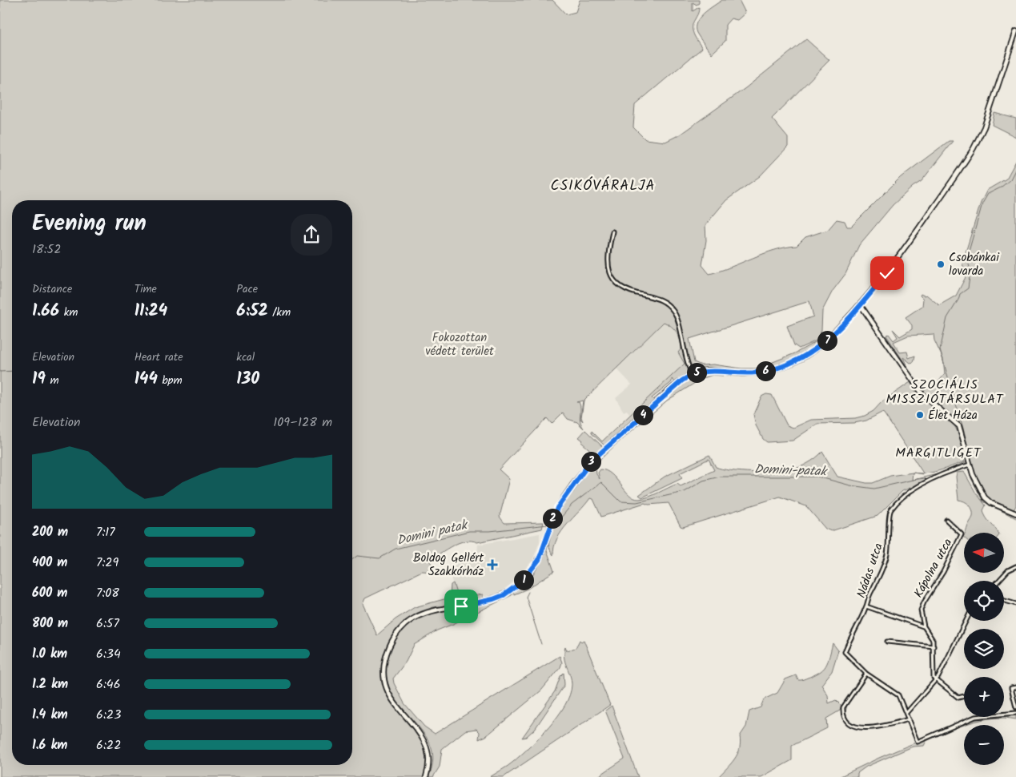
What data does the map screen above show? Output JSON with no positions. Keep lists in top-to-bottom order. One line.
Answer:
{"streets":{"street":["Kápolna utca","Nádas utca"]},"districts":["CSIKÓVÁRALJA","SZOCIÁLIS MISSZIÓTÁRSULAT","MARGITLIGET"],"water":["Domini-patak","Domini patak"],"parks":["Fokozottan védett terület"],"places":{"other":["Csobánkai lovarda","Élet Háza"],"health":["Boldog Gellért Szakkórház"]},"north":"left","page":{"heading":["Evening run","18:52"],"stats":[["Distance","1.66 km"],["Time","11:24"],["Pace","6:52 /km"],["Elevation","19 m"],["Heart rate","144 bpm"],["kcal","130"]],"pins":["7","6","5","4","3","2","1"],"chart":["Elevation","109–128 m"],"list":[{"name":"200 m","note":"7:17"},{"name":"400 m","note":"7:29"},{"name":"600 m","note":"7:08"},{"name":"800 m","note":"6:57"},{"name":"1.0 km","note":"6:34"},{"name":"1.2 km","note":"6:46"},{"name":"1.4 km","note":"6:23"},{"name":"1.6 km","note":"6:22"}],"map_buttons":["+","−"]}}
